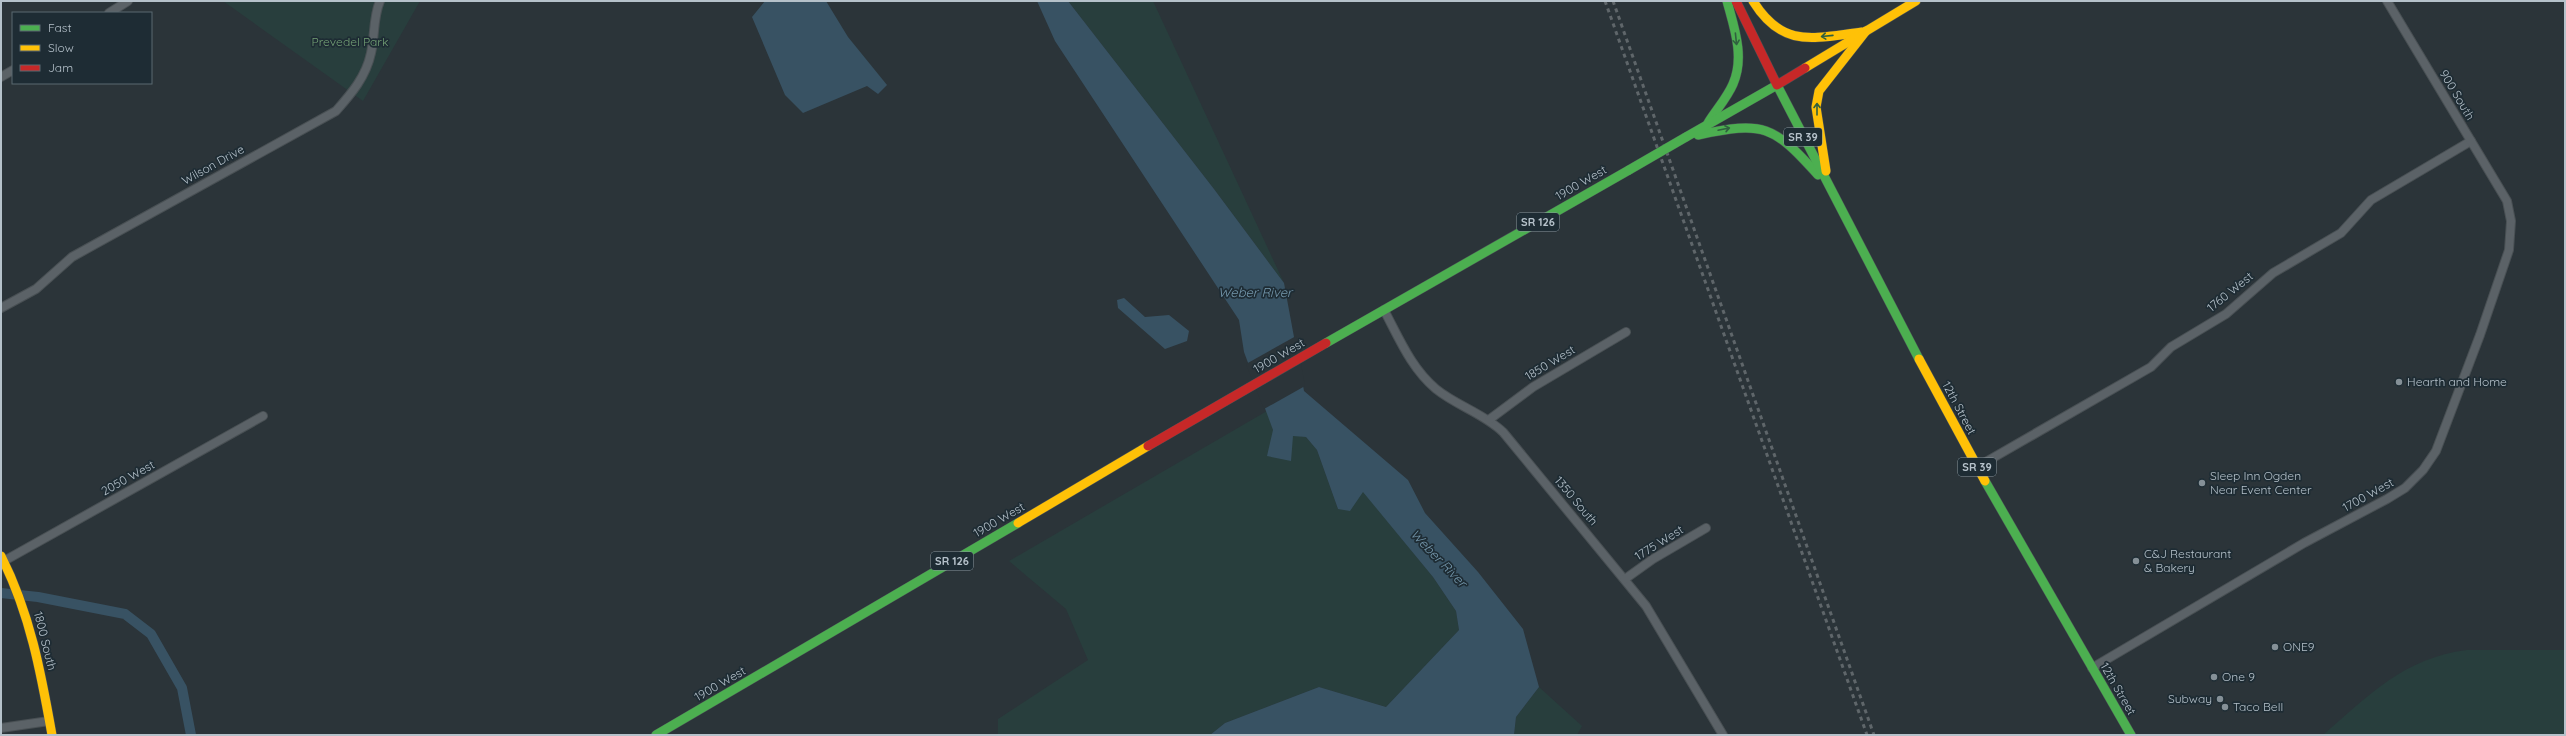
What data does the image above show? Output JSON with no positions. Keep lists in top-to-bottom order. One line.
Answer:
{"streets":{"main road":["SR 39","1900 West","SR 126","12th Street","1800 South"],"street":["900 South","Wilson Drive","1760 West","1850 West","2050 West","1700 West","1350 South","1775 West"]},"crossings":[["900 South","1760 West"],["900 South","1700 West"],["SR 39","1900 West"],["SR 39","12th Street"],["1900 West","12th Street"],["1900 West","1350 South"],["1760 West","12th Street"],["1850 West","1350 South"],["12th Street","1700 West"],["2050 West","1800 South"],["1350 South","1775 West"]],"water":["Weber River"],"parks":["Prevedel Park"],"places":["Hearth and Home","Sleep Inn Ogden Near Event Center","C&J Restaurant & Bakery","ONE9","One 9","Subway","Taco Bell"],"legend":["Fast","Slow","Jam"]}
